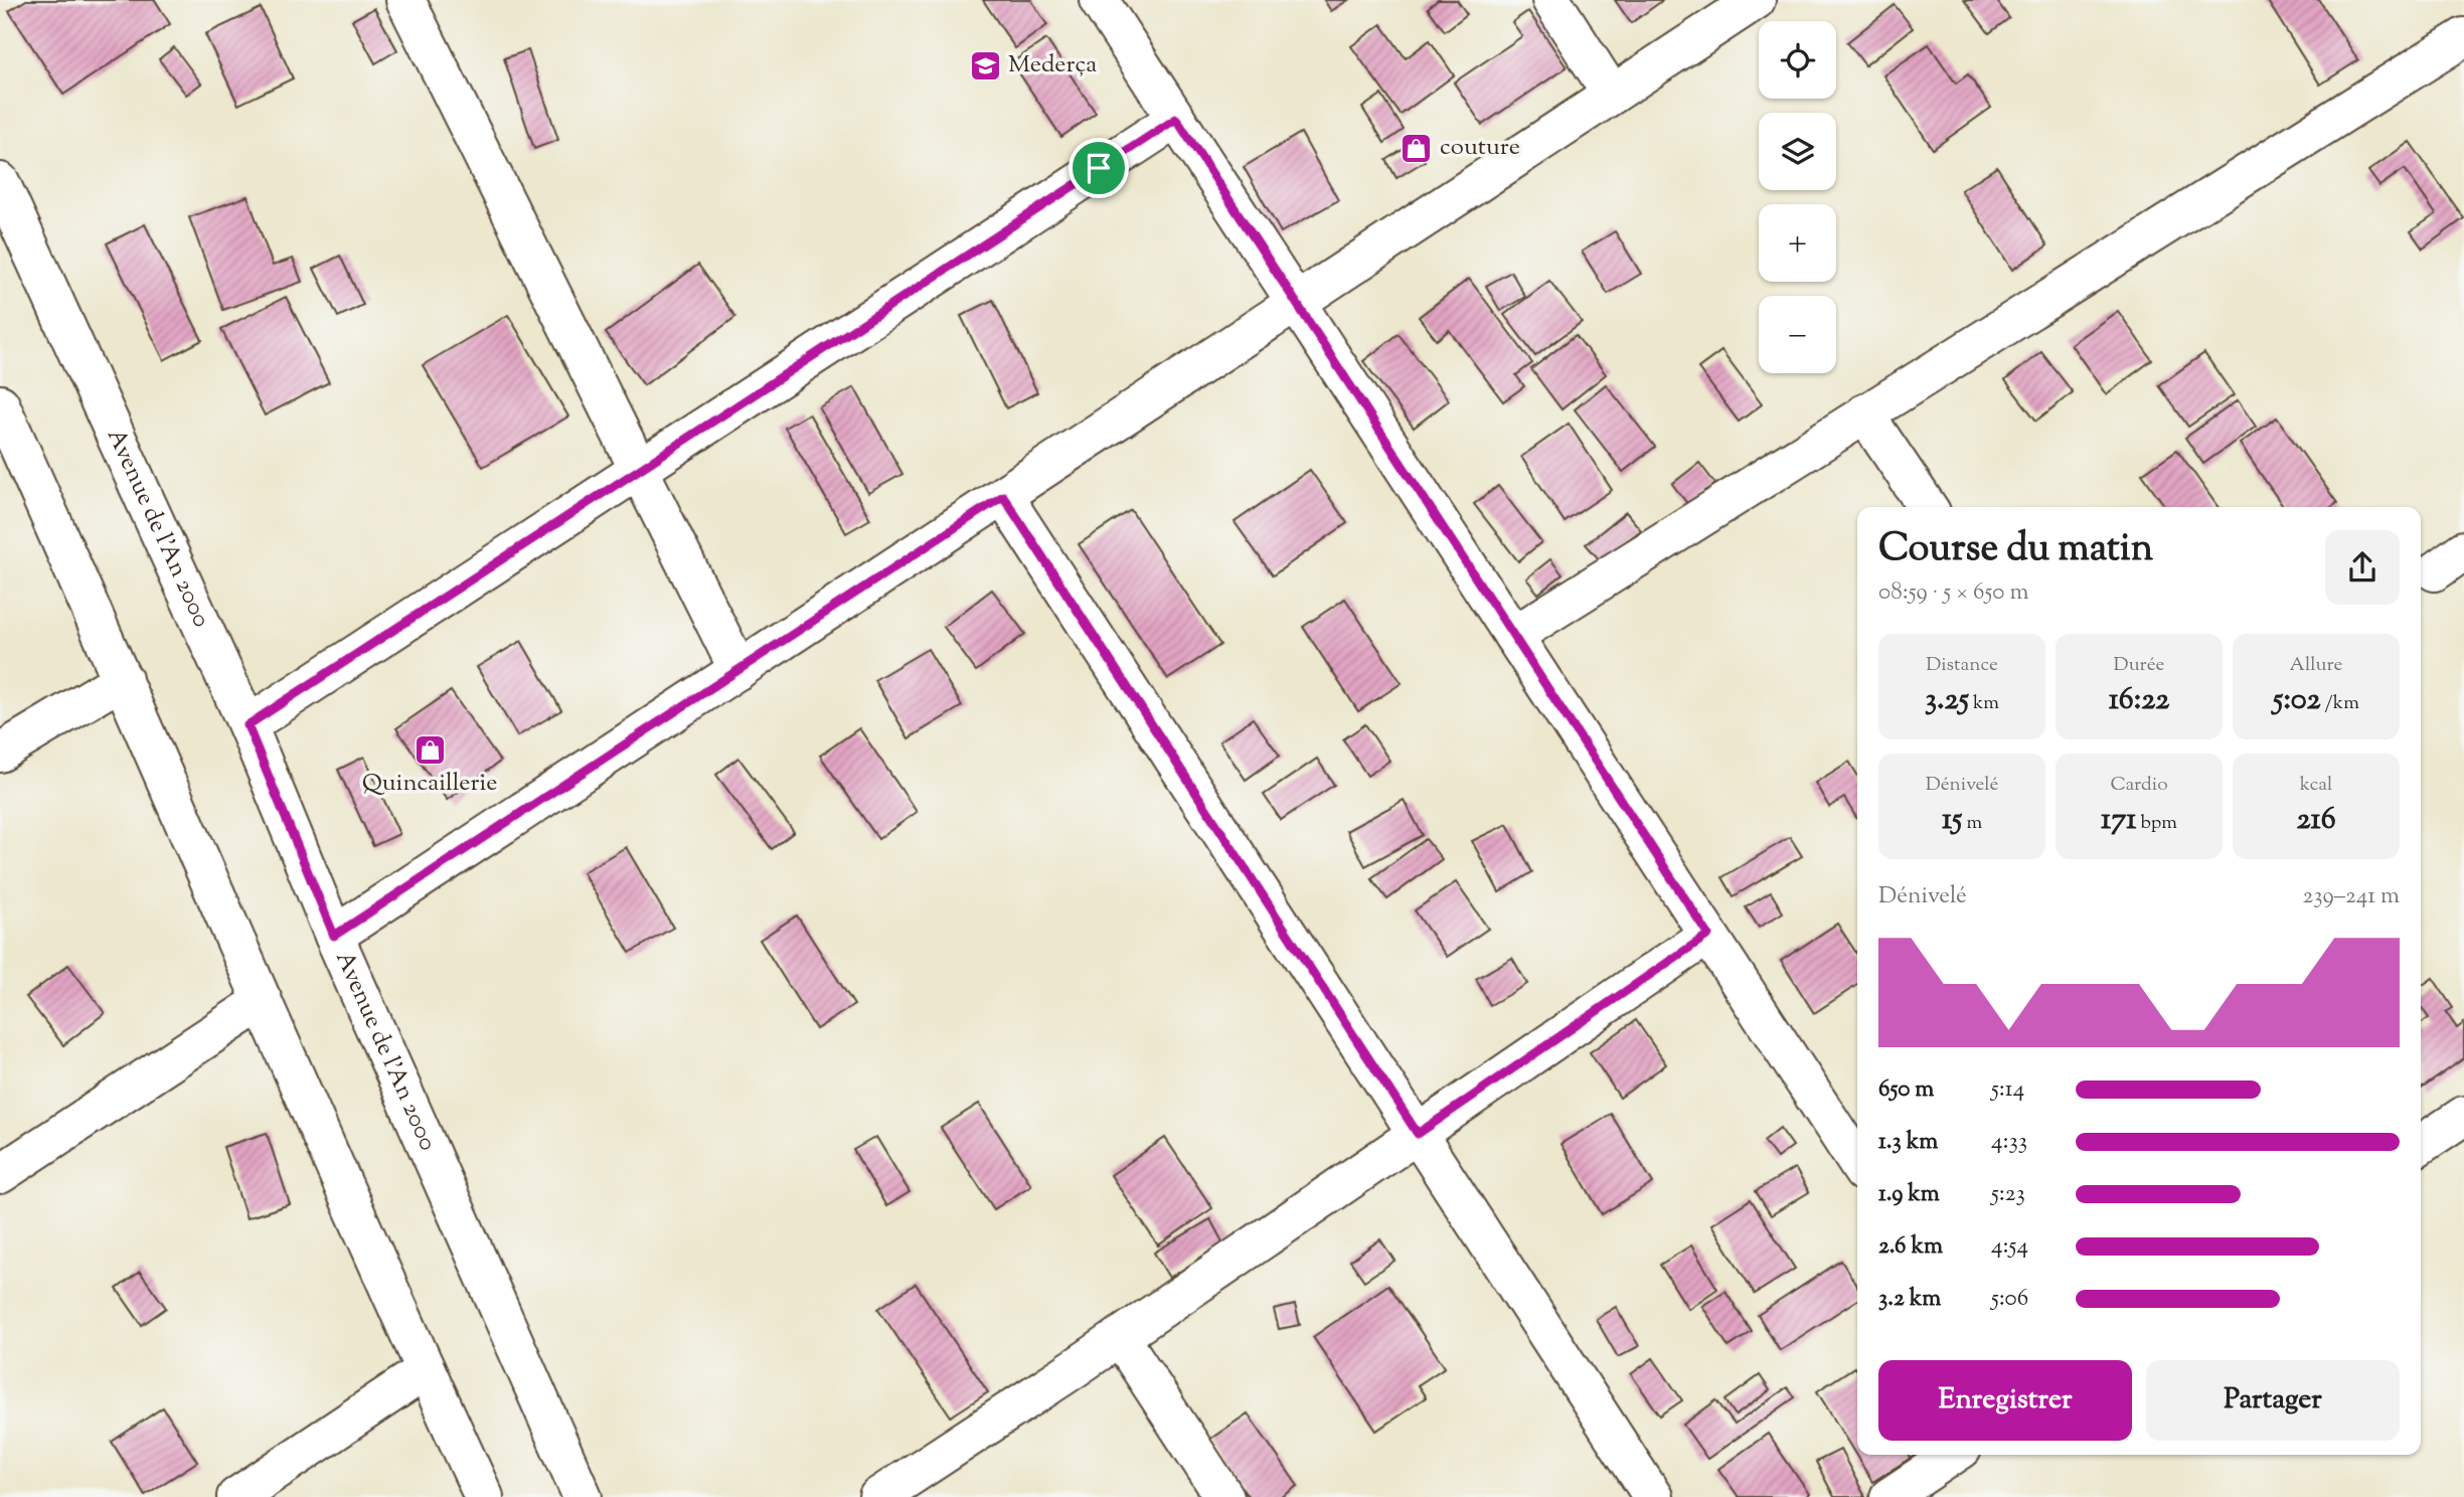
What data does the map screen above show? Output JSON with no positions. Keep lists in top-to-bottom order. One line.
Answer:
{"streets":{"street":["Avenue de l'An 2000"]},"places":{"school or university":["Mederça"],"shop":["couture","Quincaillerie"]},"page":{"map_buttons":["+","−"],"heading":["Course du matin","08:59 · 5 × 650 m"],"stats":[["Distance","3.25 km"],["Durée","16:22"],["Allure","5:02 /km"],["Dénivelé","15 m"],["Cardio","171 bpm"],["kcal","216"]],"chart":["Dénivelé","239–241 m"],"list":[{"name":"650 m","note":"5:14"},{"name":"1.3 km","note":"4:33"},{"name":"1.9 km","note":"5:23"},{"name":"2.6 km","note":"4:54"},{"name":"3.2 km","note":"5:06"}],"buttons":["Enregistrer","Partager"]}}
